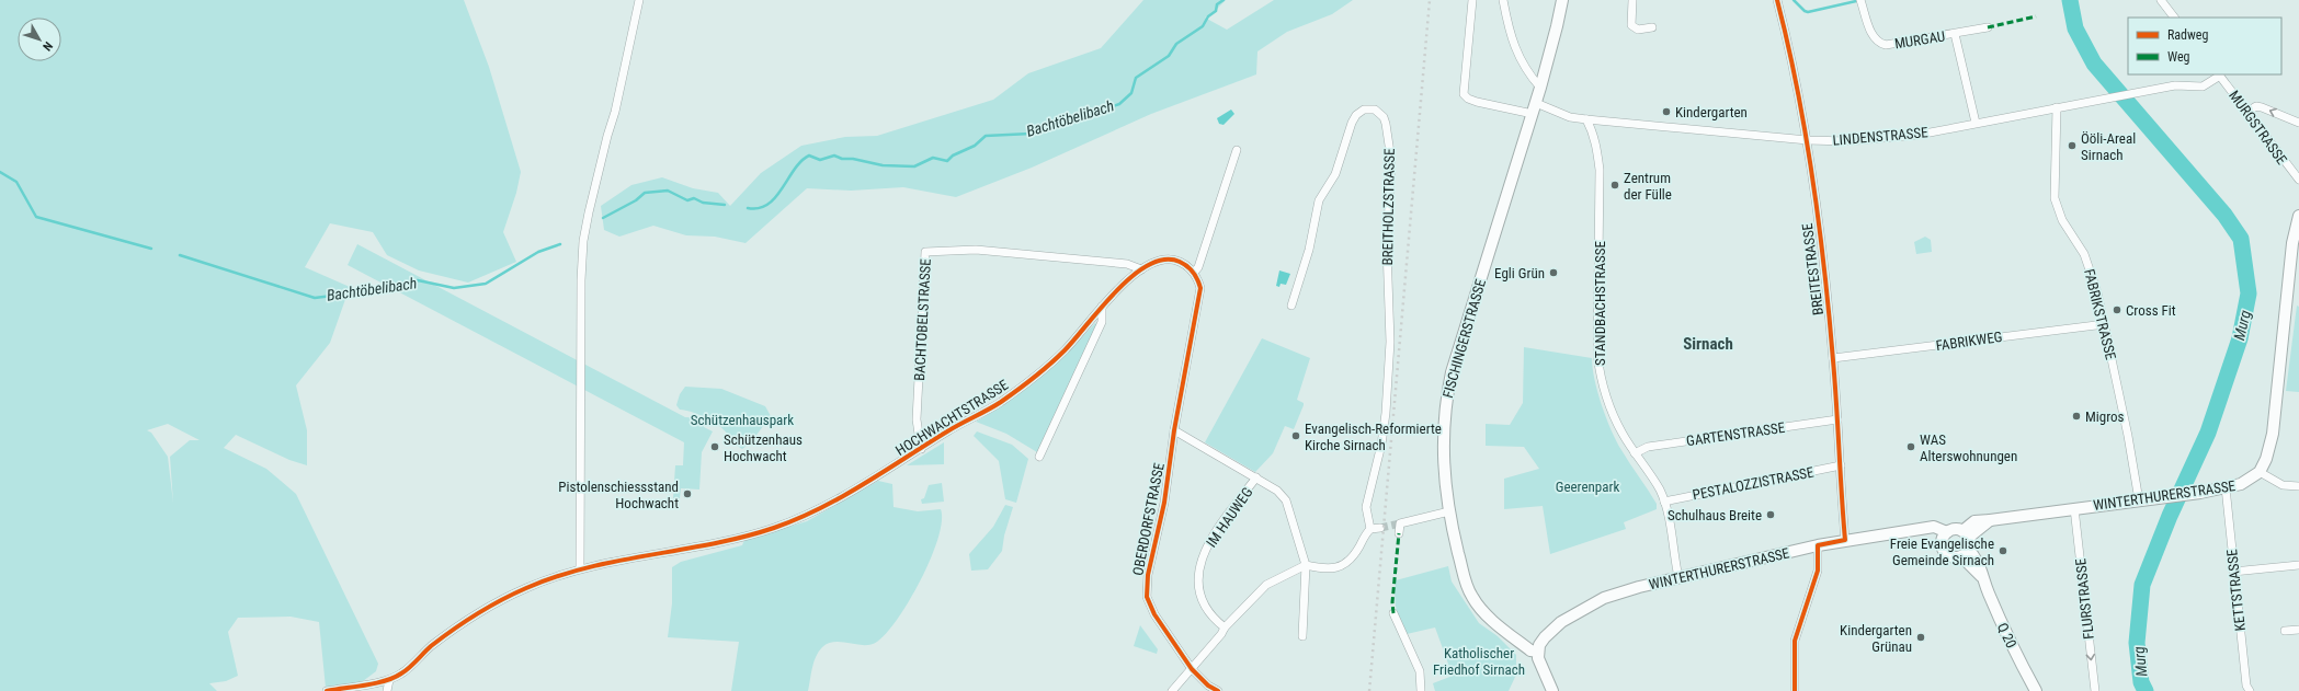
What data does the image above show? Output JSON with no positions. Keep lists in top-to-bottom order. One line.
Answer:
{"streets":{"main road":["FISCHINGERSTRASSE","WINTERTHURERSTRASSE","Q 20"],"street":["MURGAU","MURGSTRASSE","LINDENSTRASSE","BREITHOLZSTRASSE","BREITESTRASSE","STANDBACHSTRASSE","FABRIKSTRASSE","BACHTOBELSTRASSE","FABRIKWEG","HOCHWACHTSTRASSE","GARTENSTRASSE","PESTALOZZISTRASSE","IM HAUWEG","OBERDORFSTRASSE","KETTSTRASSE","FLURSTRASSE"]},"crossings":[["MURGAU","LINDENSTRASSE"],["MURGSTRASSE","LINDENSTRASSE"],["LINDENSTRASSE","BREITESTRASSE"],["LINDENSTRASSE","STANDBACHSTRASSE"],["LINDENSTRASSE","FABRIKSTRASSE"],["LINDENSTRASSE","FISCHINGERSTRASSE"],["BREITESTRASSE","FABRIKWEG"],["BREITESTRASSE","GARTENSTRASSE"],["BREITESTRASSE","PESTALOZZISTRASSE"],["BREITESTRASSE","WINTERTHURERSTRASSE"],["STANDBACHSTRASSE","GARTENSTRASSE"],["STANDBACHSTRASSE","PESTALOZZISTRASSE"],["STANDBACHSTRASSE","WINTERTHURERSTRASSE"],["FABRIKSTRASSE","FABRIKWEG"],["FABRIKSTRASSE","WINTERTHURERSTRASSE"],["BACHTOBELSTRASSE","HOCHWACHTSTRASSE"],["FISCHINGERSTRASSE","WINTERTHURERSTRASSE"],["WINTERTHURERSTRASSE","KETTSTRASSE"],["WINTERTHURERSTRASSE","FLURSTRASSE"],["WINTERTHURERSTRASSE","Q 20"]],"one_way":["FLURSTRASSE"],"districts":["Sirnach"],"water":["Bachtöbelibach","Murg"],"parks":["Schützenhauspark","Geerenpark","Katholischer Friedhof Sirnach"],"places":["Kindergarten","Ööli-Areal Sirnach","Zentrum der Fülle","Egli Grün","Cross Fit","Migros","Evangelisch-Reformierte Kirche Sirnach","Schützenhaus Hochwacht","WAS Alterswohnungen","Pistolenschiessstand Hochwacht","Schulhaus Breite","Freie Evangelische Gemeinde Sirnach","Kindergarten Grünau"],"legend":["Radweg","Weg"],"north":"bottom right"}
